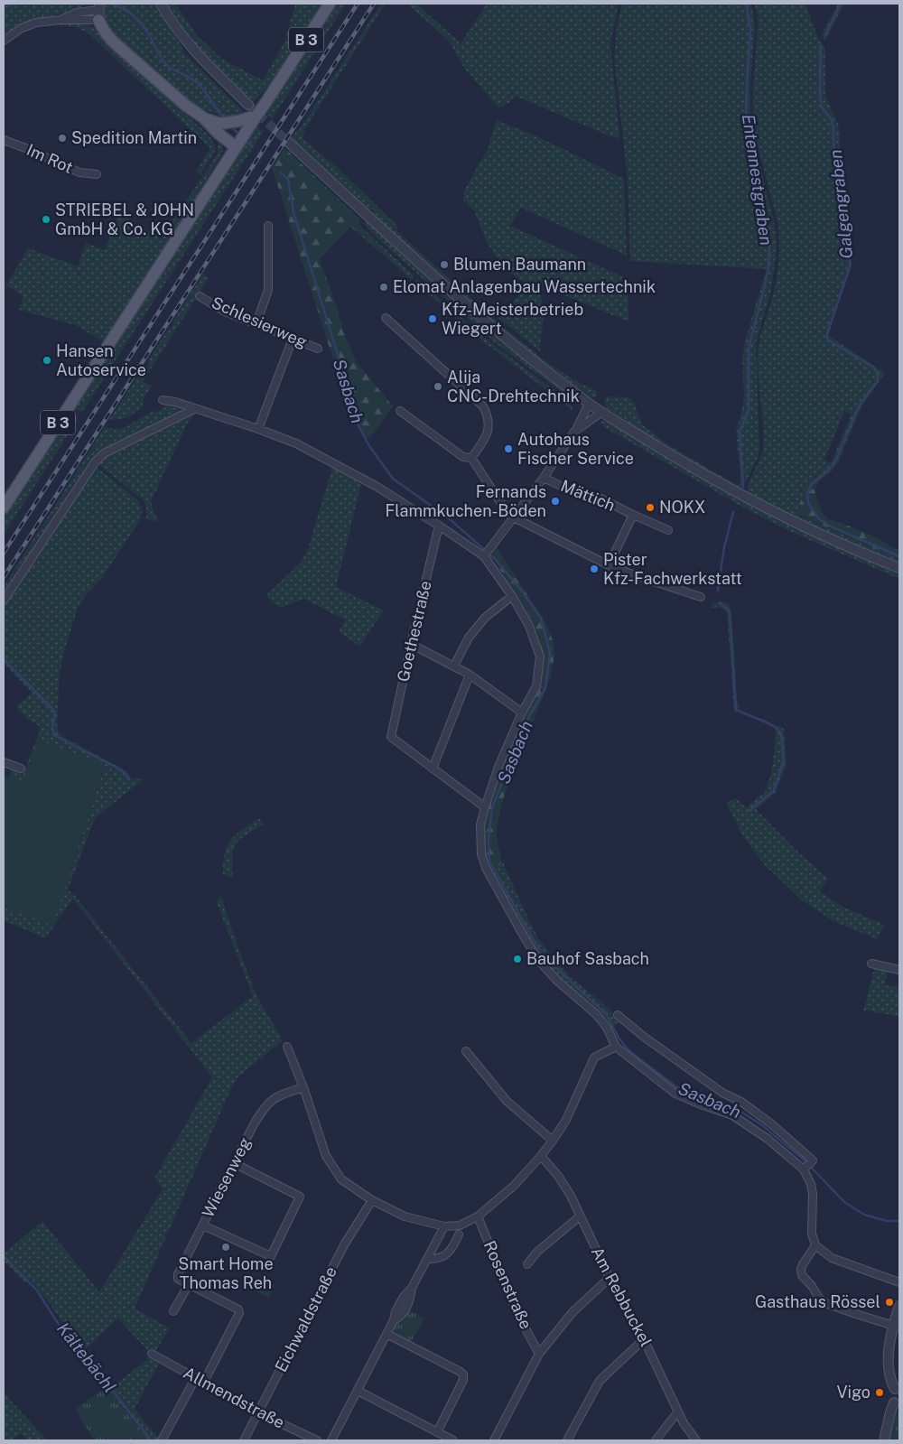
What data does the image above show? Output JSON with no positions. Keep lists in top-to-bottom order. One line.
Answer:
{"streets":{"main road":["B 3"],"street":["Im Rot","Schlesierweg","Mättich","Goethestraße","Wiesenweg","Rosenstraße","Am Rebbuckel","Eichwaldstraße","Allmendstraße"]},"crossings":[["Wiesenweg","Allmendstraße"],["Eichwaldstraße","Allmendstraße"]],"water":["Entennestgraben","Galgengraben","Sasbach","Kältebächl"],"places":["Spedition Martin","STRIEBEL & JOHN GmbH & Co. KG","Blumen Baumann","Elomat Anlagenbau Wassertechnik","Kfz-Meisterbetrieb Wiegert","Hansen Autoservice","Alija CNC-Drehtechnik","Autohaus Fischer Service","Fernands Flammkuchen-Böden","NOKX","Pister Kfz-Fachwerkstatt","Bauhof Sasbach","Smart Home Thomas Reh","Gasthaus Rössel","Vigo"]}
